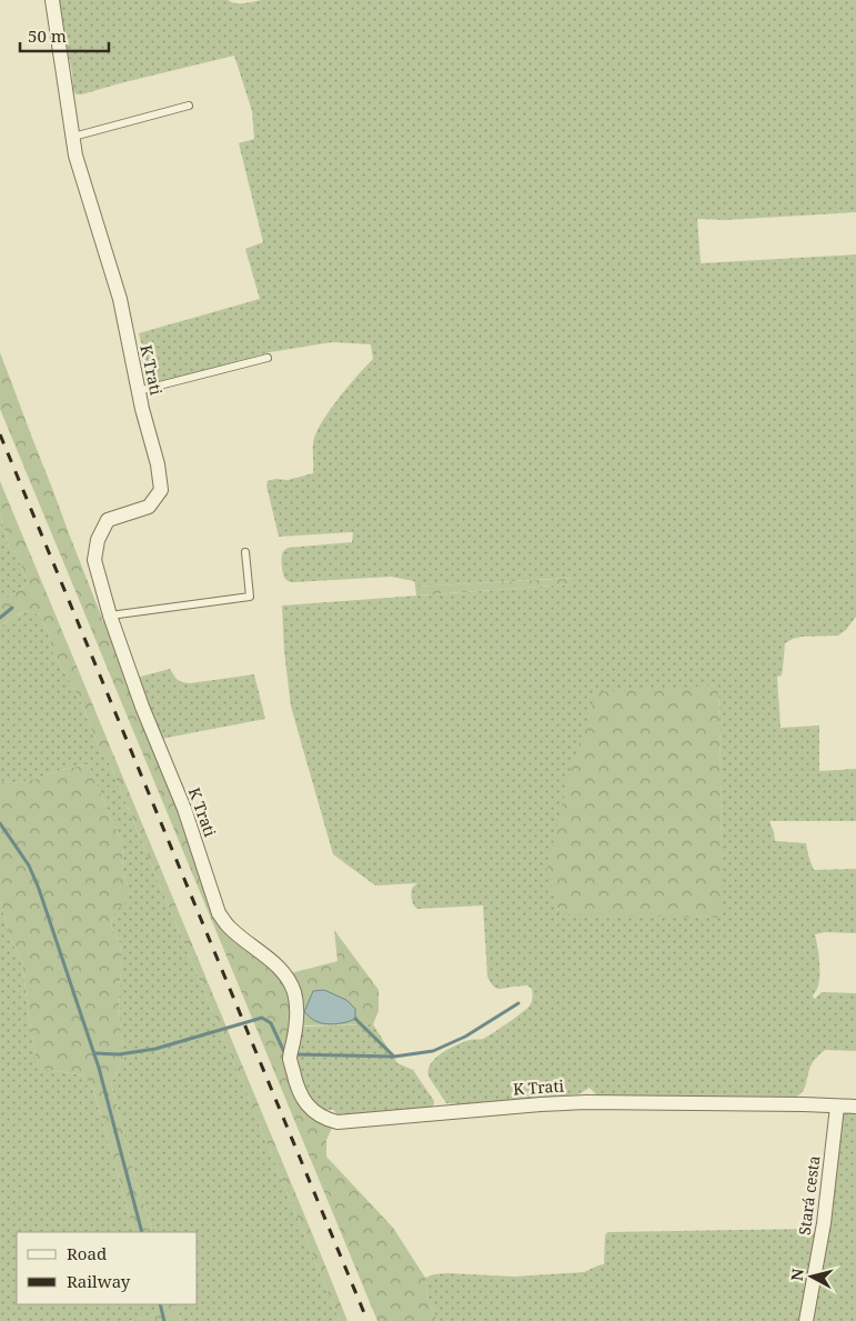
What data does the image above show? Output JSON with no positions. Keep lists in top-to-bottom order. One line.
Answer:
{"streets":{"street":["K Trati","Stará cesta"]},"crossings":[["K Trati","Stará cesta"]],"legend":["Road","Railway"],"scale_bar":"50 m","north":"left"}
